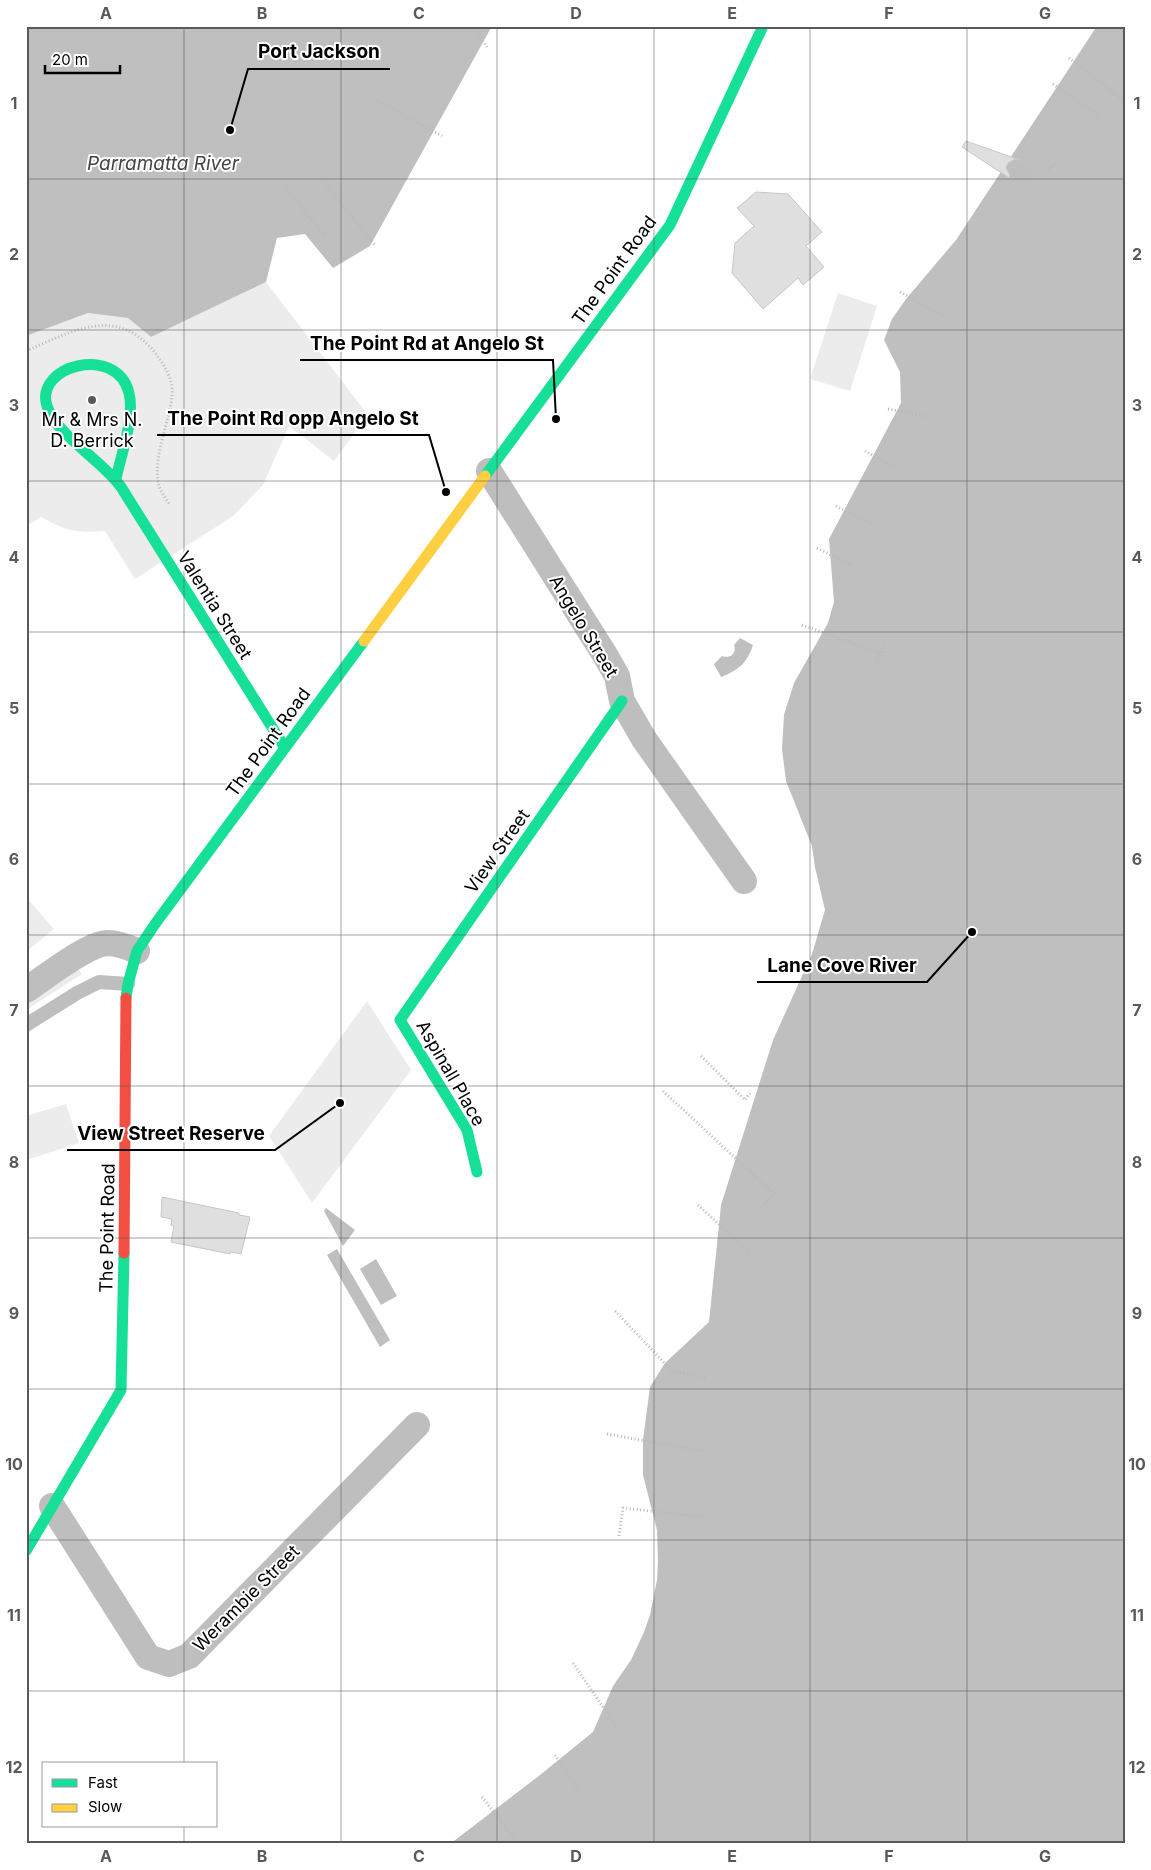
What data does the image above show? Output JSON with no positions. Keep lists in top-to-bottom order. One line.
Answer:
{"streets":{"street":["The Point Road","Valentia Street","Angelo Street","View Street","Aspinall Place","Werambie Street"]},"crossings":[["The Point Road","Valentia Street"],["The Point Road","Angelo Street"],["The Point Road","Werambie Street"],["Angelo Street","View Street"],["View Street","Aspinall Place"]],"water":["Parramatta River"],"places":["Port Jackson","Mr & Mrs N. D. Berrick","The Point Rd at Angelo St","The Point Rd opp Angelo St","Lane Cove River","View Street Reserve"],"legend":["Fast","Slow"],"scale_bar":"20 m","grid":{"columns":["A","B","C","D","E","F","G"],"rows":["1","2","3","4","5","6","7","8","9","10","11","12"]}}
